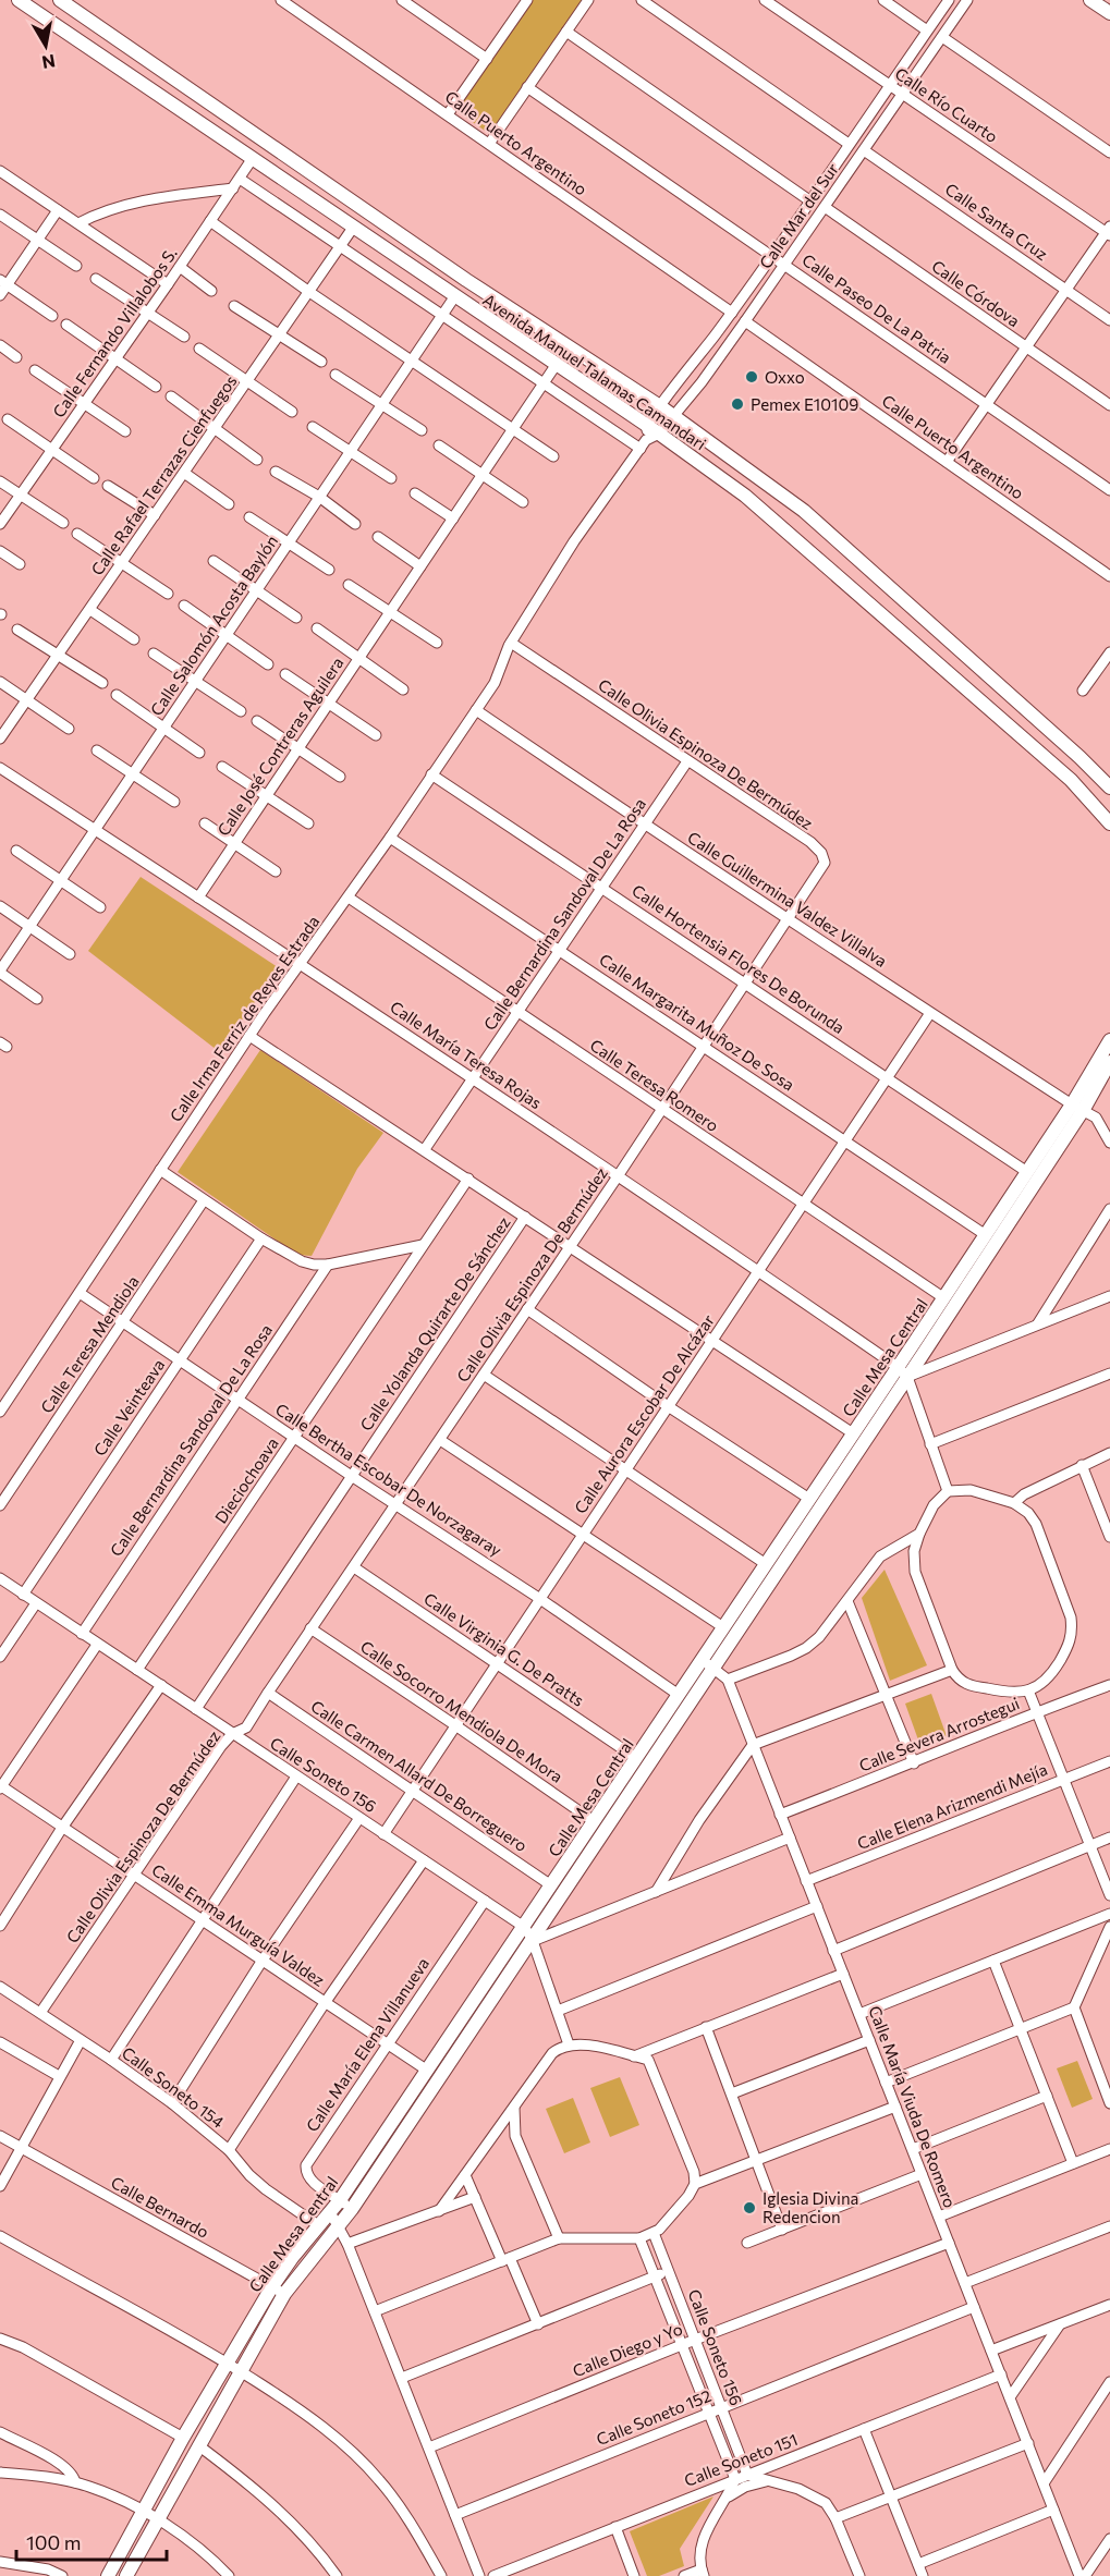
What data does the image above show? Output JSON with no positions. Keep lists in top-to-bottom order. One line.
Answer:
{"streets":{"main road":["Avenida Manuel Talamas Camandari","Calle Mesa Central"],"street":["Calle Río Cuarto","Calle Puerto Argentino","Calle Mar del Sur","Calle Santa Cruz","Calle Córdova","Calle Paseo De La Patria","Calle Fernando Villalobos S.","Calle Rafael Terrazas Cienfuegos","Calle Salomón Acosta Baylón","Calle José Contreras Aguilera","Calle Olivia Espinoza De Bermúdez","Calle Guillermina Valdez Villalva","Calle Bernardina Sandoval De La Rosa","Calle Hortensia Flores De Borunda","Calle Irma Ferriz de Reyes Estrada","Calle Margarita Muñoz De Sosa","Calle María Teresa Rojas","Calle Teresa Romero","Calle Yolanda Quirarte De Sánchez","Calle Teresa Mendiola","Calle Veinteava","Calle Aurora Escobar De Alcázar","Calle Bertha Escobar De Norzagaray","Dieciochoava","Calle Virginia G. De Pratts","Calle Socorro Mendiola De Mora","Calle Severa Arrostegui","Calle Soneto 156","Calle Carmen Allard De Borreguero","Calle Elena Arizmendi Mejía","Calle Emma Murguía Valdez","Calle María Elena Villanueva","Calle Soneto 154","Calle María Viuda De Romero","Calle Bernardo","Calle Diego y Yo","Calle Soneto 152","Calle Soneto 151"]},"crossings":[["Calle Río Cuarto","Calle Mar del Sur"],["Calle Puerto Argentino","Calle Mar del Sur"],["Calle Mar del Sur","Calle Santa Cruz"],["Calle Mar del Sur","Calle Córdova"],["Calle Mar del Sur","Calle Paseo De La Patria"],["Calle Mar del Sur","Avenida Manuel Talamas Camandari"],["Calle Mar del Sur","Calle Olivia Espinoza De Bermúdez"],["Calle Mar del Sur","Calle Irma Ferriz de Reyes Estrada"],["Calle Fernando Villalobos S.","Avenida Manuel Talamas Camandari"],["Avenida Manuel Talamas Camandari","Calle Rafael Terrazas Cienfuegos"],["Avenida Manuel Talamas Camandari","Calle Salomón Acosta Baylón"],["Avenida Manuel Talamas Camandari","Calle José Contreras Aguilera"],["Calle Salomón Acosta Baylón","Calle María Teresa Rojas"],["Calle José Contreras Aguilera","Calle María Teresa Rojas"],["Calle Olivia Espinoza De Bermúdez","Calle Guillermina Valdez Villalva"],["Calle Olivia Espinoza De Bermúdez","Calle Bernardina Sandoval De La Rosa"],["Calle Olivia Espinoza De Bermúdez","Calle Hortensia Flores De Borunda"],["Calle Olivia Espinoza De Bermúdez","Calle Irma Ferriz de Reyes Estrada"],["Calle Olivia Espinoza De Bermúdez","Calle Margarita Muñoz De Sosa"],["Calle Olivia Espinoza De Bermúdez","Calle María Teresa Rojas"],["Calle Olivia Espinoza De Bermúdez","Calle Teresa Romero"],["Calle Olivia Espinoza De Bermúdez","Calle Yolanda Quirarte De Sánchez"],["Calle Olivia Espinoza De Bermúdez","Calle Bertha Escobar De Norzagaray"],["Calle Olivia Espinoza De Bermúdez","Calle Virginia G. De Pratts"],["Calle Olivia Espinoza De Bermúdez","Calle Socorro Mendiola De Mora"],["Calle Olivia Espinoza De Bermúdez","Calle Soneto 156"],["Calle Olivia Espinoza De Bermúdez","Calle Carmen Allard De Borreguero"],["Calle Olivia Espinoza De Bermúdez","Calle Emma Murguía Valdez"],["Calle Olivia Espinoza De Bermúdez","Calle Soneto 154"],["Calle Guillermina Valdez Villalva","Calle Bernardina Sandoval De La Rosa"],["Calle Guillermina Valdez Villalva","Calle Irma Ferriz de Reyes Estrada"],["Calle Guillermina Valdez Villalva","Calle Mesa Central"],["Calle Guillermina Valdez Villalva","Calle Aurora Escobar De Alcázar"],["Calle Bernardina Sandoval De La Rosa","Calle Hortensia Flores De Borunda"],["Calle Bernardina Sandoval De La Rosa","Calle Margarita Muñoz De Sosa"],["Calle Bernardina Sandoval De La Rosa","Calle María Teresa Rojas"],["Calle Bernardina Sandoval De La Rosa","Calle Teresa Romero"],["Calle Bernardina Sandoval De La Rosa","Calle Yolanda Quirarte De Sánchez"],["Calle Bernardina Sandoval De La Rosa","Calle Bertha Escobar De Norzagaray"],["Calle Bernardina Sandoval De La Rosa","Calle Soneto 156"],["Calle Hortensia Flores De Borunda","Calle Irma Ferriz de Reyes Estrada"],["Calle Hortensia Flores De Borunda","Calle Mesa Central"],["Calle Hortensia Flores De Borunda","Calle Aurora Escobar De Alcázar"],["Calle Irma Ferriz de Reyes Estrada","Calle Margarita Muñoz De Sosa"],["Calle Irma Ferriz de Reyes Estrada","Calle María Teresa Rojas"],["Calle Irma Ferriz de Reyes Estrada","Calle Teresa Romero"],["Calle Irma Ferriz de Reyes Estrada","Calle Yolanda Quirarte De Sánchez"],["Calle Irma Ferriz de Reyes Estrada","Calle Bertha Escobar De Norzagaray"],["Calle Margarita Muñoz De Sosa","Calle Mesa Central"],["Calle Margarita Muñoz De Sosa","Calle Aurora Escobar De Alcázar"],["Calle María Teresa Rojas","Calle Mesa Central"],["Calle María Teresa Rojas","Calle Aurora Escobar De Alcázar"],["Calle Teresa Romero","Calle Mesa Central"],["Calle Teresa Romero","Calle Aurora Escobar De Alcázar"],["Calle Yolanda Quirarte De Sánchez","Calle Mesa Central"],["Calle Yolanda Quirarte De Sánchez","Calle Aurora Escobar De Alcázar"],["Calle Yolanda Quirarte De Sánchez","Calle Bertha Escobar De Norzagaray"],["Calle Yolanda Quirarte De Sánchez","Dieciochoava"],["Calle Yolanda Quirarte De Sánchez","Calle Soneto 156"],["Calle Teresa Mendiola","Calle Bertha Escobar De Norzagaray"],["Calle Mesa Central","Calle Bertha Escobar De Norzagaray"],["Calle Mesa Central","Calle Virginia G. De Pratts"],["Calle Mesa Central","Calle Socorro Mendiola De Mora"],["Calle Mesa Central","Calle Soneto 156"],["Calle Mesa Central","Calle Carmen Allard De Borreguero"],["Calle Mesa Central","Calle Emma Murguía Valdez"],["Calle Mesa Central","Calle María Elena Villanueva"],["Calle Mesa Central","Calle Soneto 154"],["Calle Mesa Central","Calle Bernardo"],["Calle Veinteava","Calle Bertha Escobar De Norzagaray"],["Calle Veinteava","Calle Soneto 156"],["Calle Aurora Escobar De Alcázar","Calle Bertha Escobar De Norzagaray"],["Calle Aurora Escobar De Alcázar","Calle Virginia G. De Pratts"],["Calle Aurora Escobar De Alcázar","Calle Socorro Mendiola De Mora"],["Calle Aurora Escobar De Alcázar","Calle Soneto 156"],["Calle Aurora Escobar De Alcázar","Calle Carmen Allard De Borreguero"],["Calle Bertha Escobar De Norzagaray","Dieciochoava"],["Dieciochoava","Calle Soneto 156"],["Calle Severa Arrostegui","Calle María Viuda De Romero"],["Calle Soneto 156","Calle María Elena Villanueva"],["Calle Soneto 156","Calle Diego y Yo"],["Calle Soneto 156","Calle Soneto 152"],["Calle Soneto 156","Calle Soneto 151"],["Calle Elena Arizmendi Mejía","Calle María Viuda De Romero"],["Calle Emma Murguía Valdez","Calle María Elena Villanueva"],["Calle María Viuda De Romero","Calle Diego y Yo"],["Calle María Viuda De Romero","Calle Soneto 152"],["Calle María Viuda De Romero","Calle Soneto 151"]],"places":["Oxxo","Pemex E10109","Iglesia Divina Redencion"],"scale_bar":"100 m","north":"bottom"}
